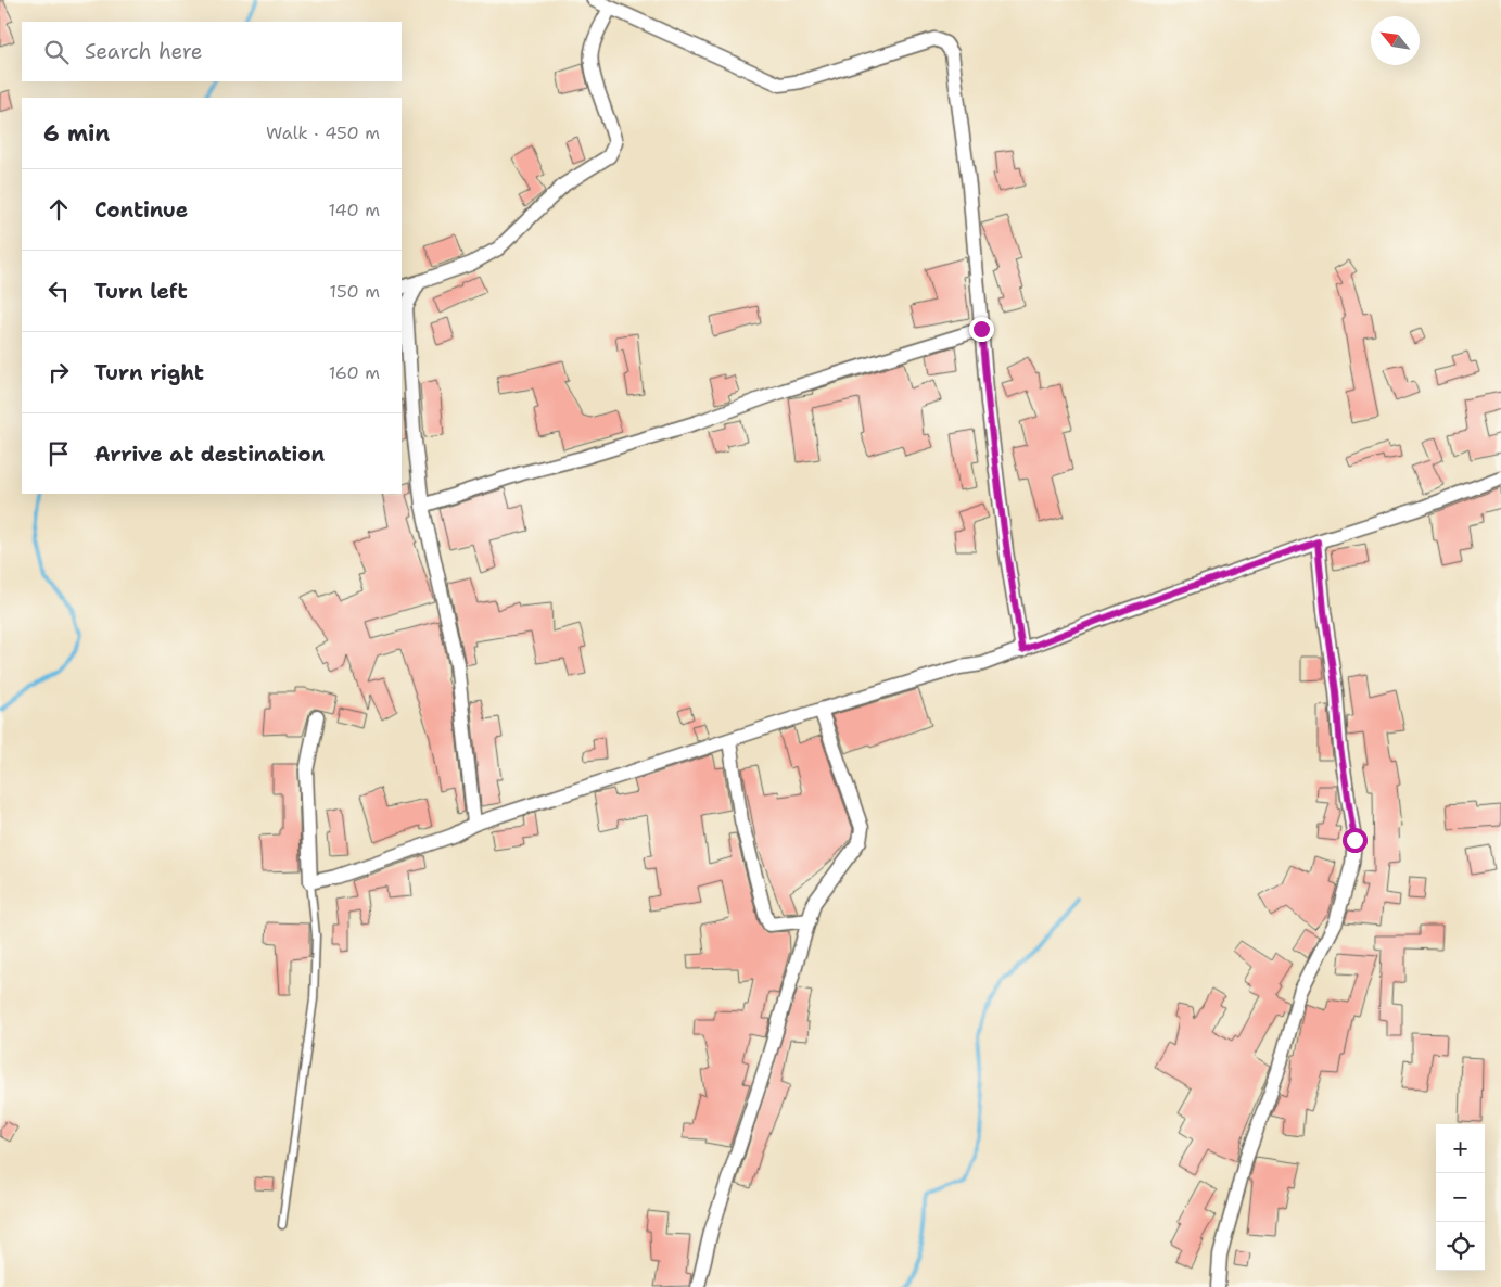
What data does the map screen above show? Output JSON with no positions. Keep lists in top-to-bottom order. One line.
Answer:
{"north":"top left","page":{"search":"Search here","heading":["6 min","Walk · 450 m"],"list":[["Continue","140 m"],["Turn left","150 m"],["Turn right","160 m"],"Arrive at destination"],"map_buttons":["+","−"]}}
